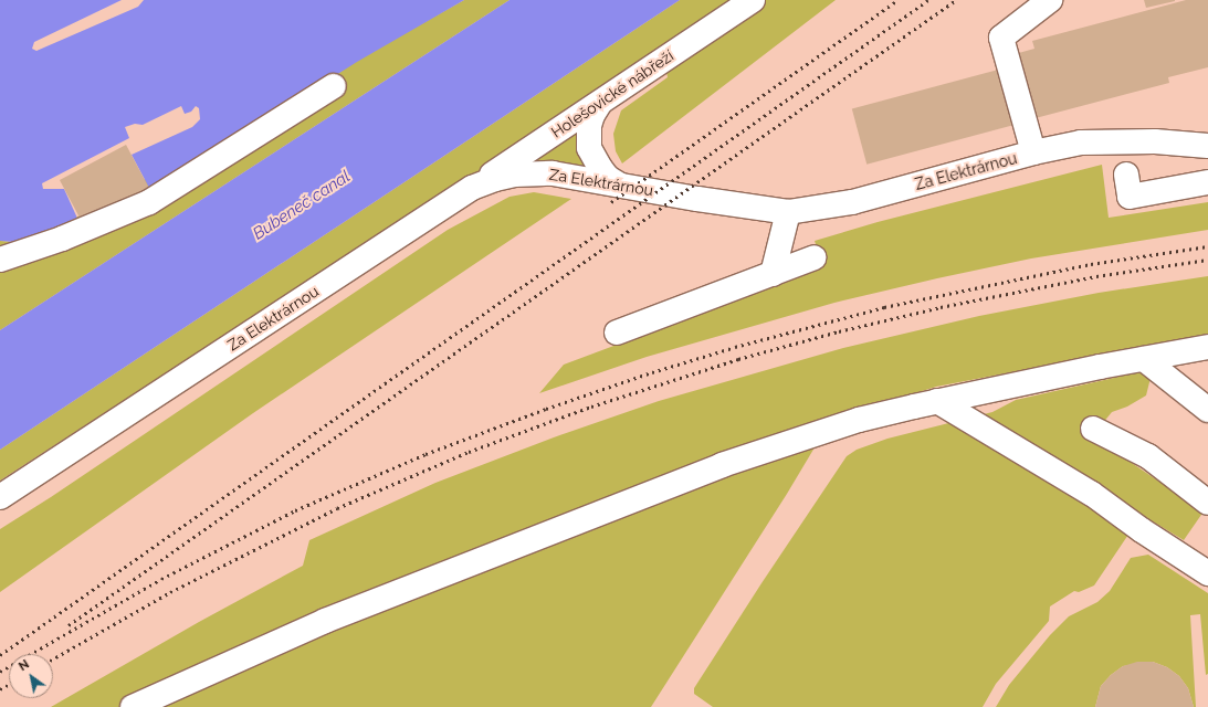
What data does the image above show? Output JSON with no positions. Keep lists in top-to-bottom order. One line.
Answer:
{"streets":{"street":["Holešovické nábřeží","Za Elektrárnou"]},"crossings":[["Holešovické nábřeží","Za Elektrárnou"]],"water":["Bubeneč canal"],"north":"top left"}
